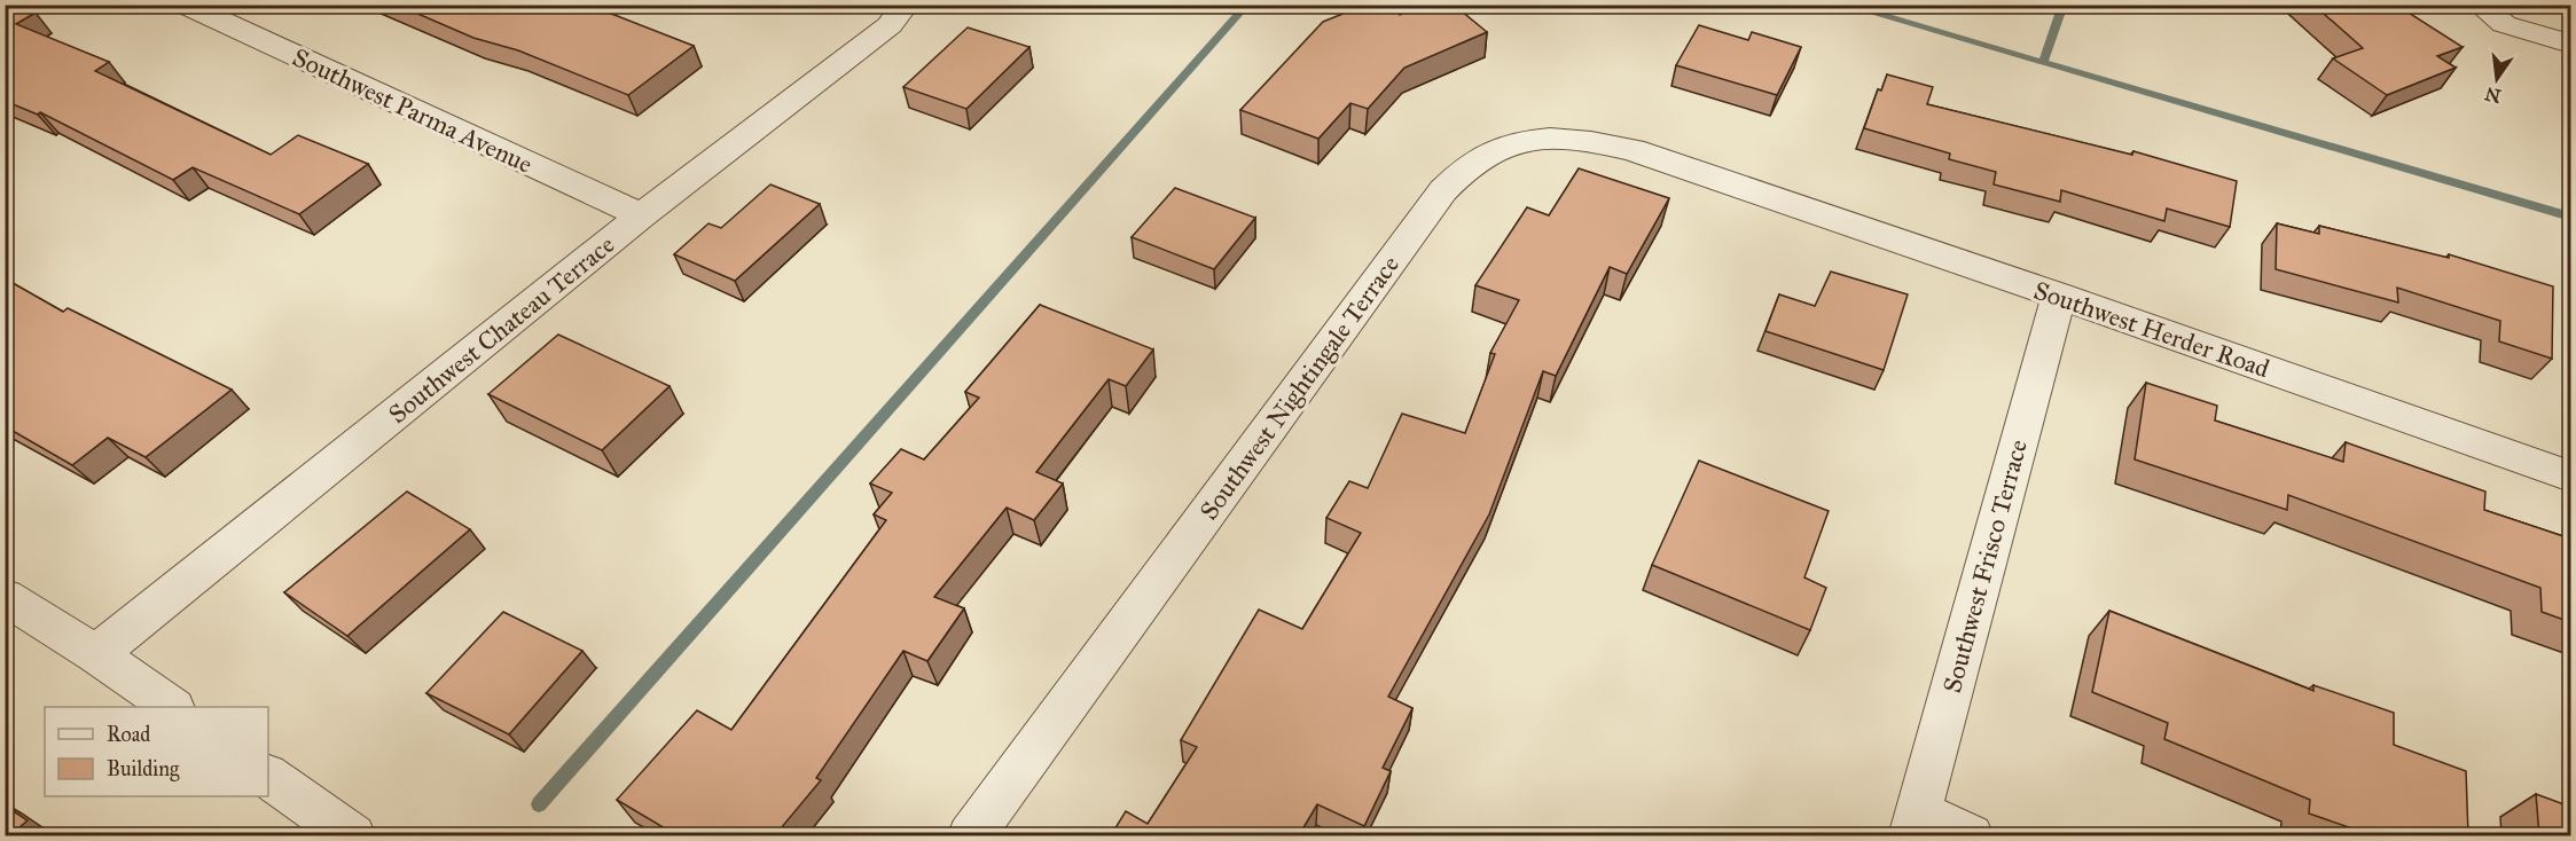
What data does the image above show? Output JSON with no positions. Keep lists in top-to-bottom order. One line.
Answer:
{"streets":{"street":["Southwest Parma Avenue","Southwest Chateau Terrace","Southwest Herder Road","Southwest Nightingale Terrace","Southwest Frisco Terrace"]},"crossings":[["Southwest Parma Avenue","Southwest Chateau Terrace"],["Southwest Herder Road","Southwest Nightingale Terrace"],["Southwest Herder Road","Southwest Frisco Terrace"]],"legend":["Road","Building"],"north":"bottom"}
